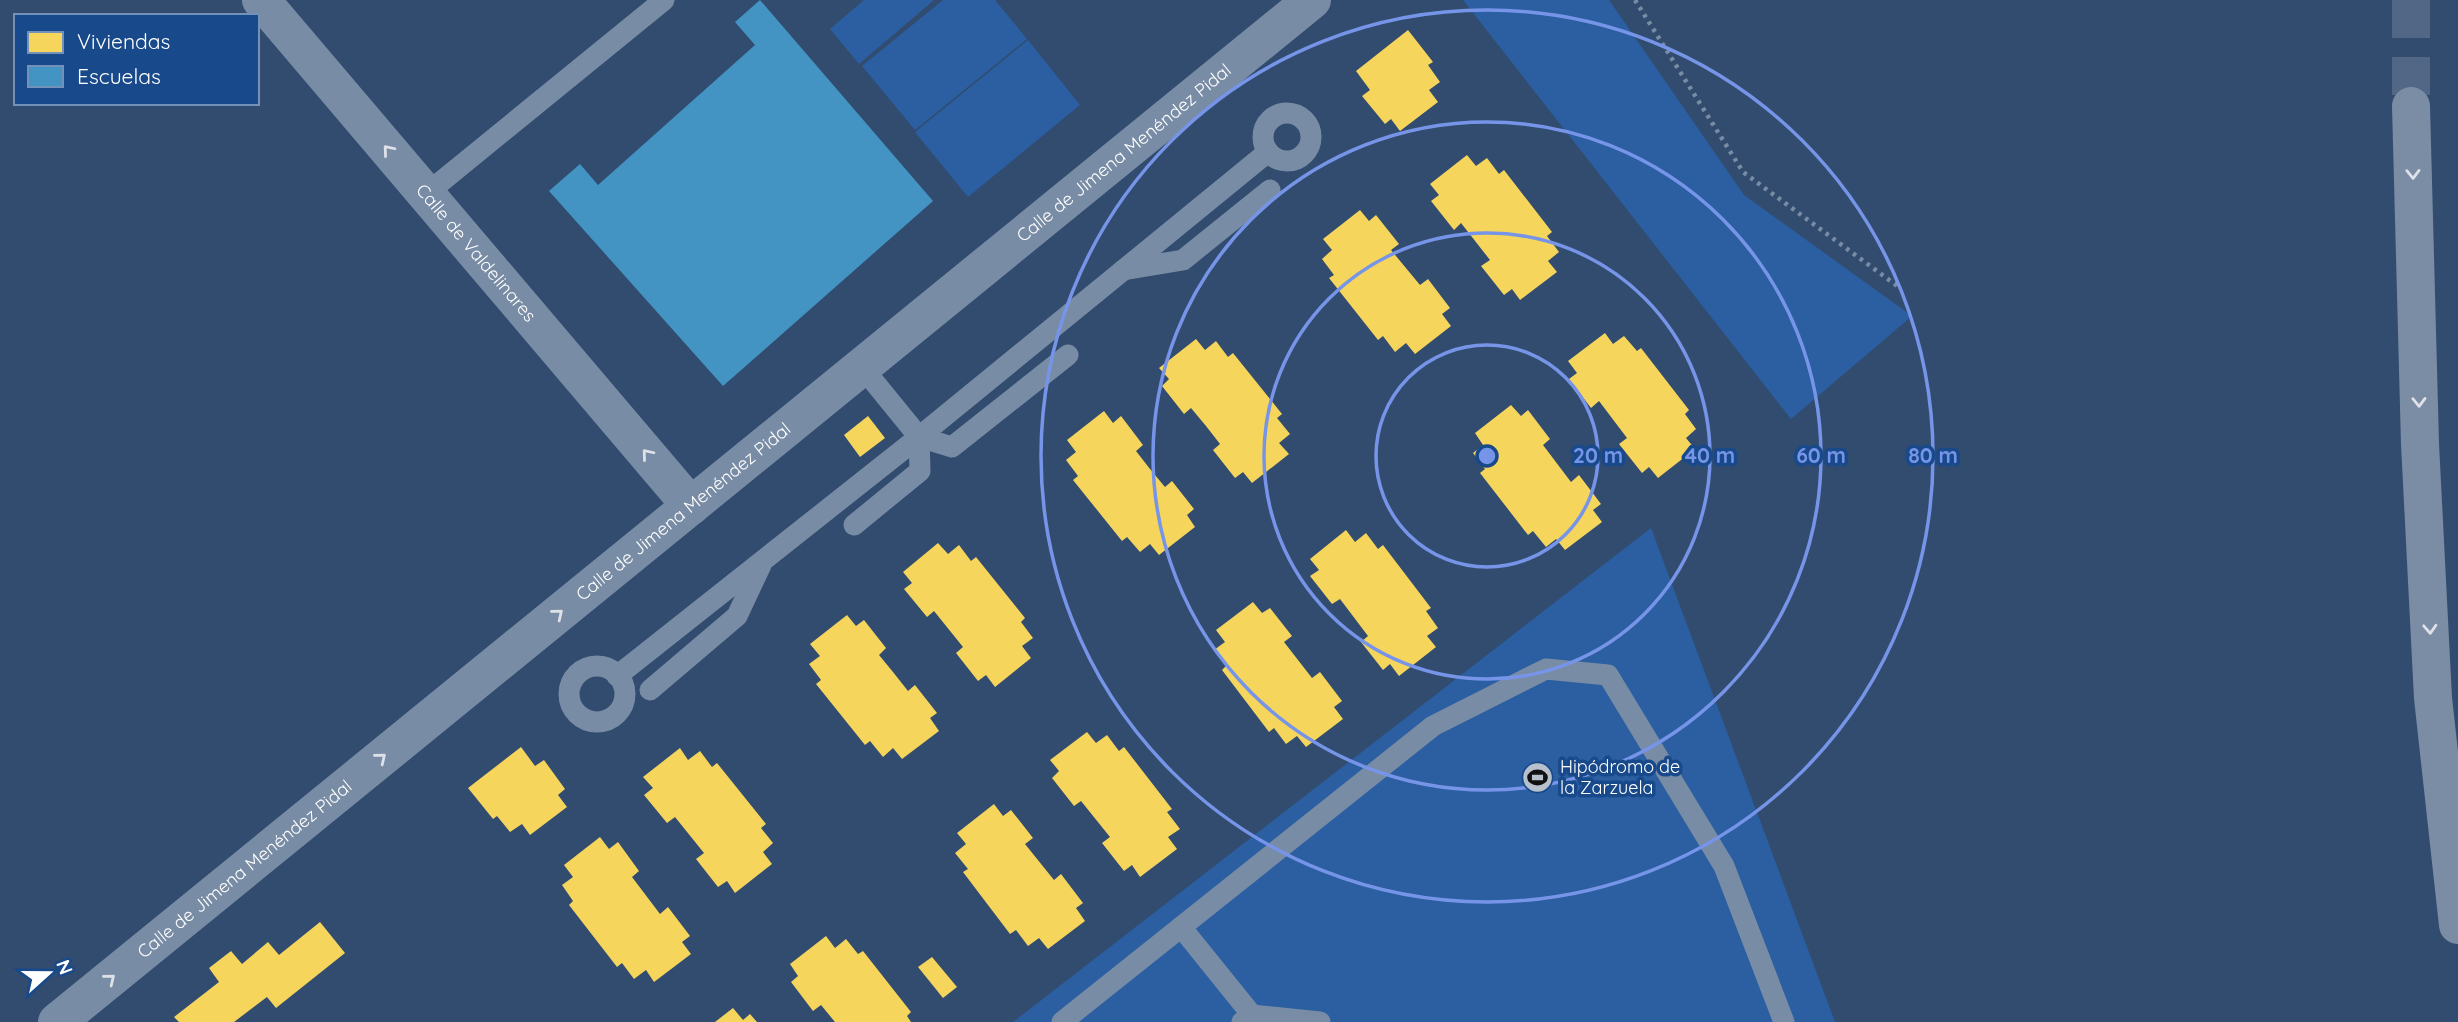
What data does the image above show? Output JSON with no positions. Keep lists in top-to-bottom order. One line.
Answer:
{"streets":{"street":["Calle de Jimena Menéndez Pidal","Calle de Valdelinares"]},"crossings":[["Calle de Jimena Menéndez Pidal","Calle de Valdelinares"]],"one_way":["Calle de Jimena Menéndez Pidal","Calle de Valdelinares"],"places":{"sports":["Hipódromo de la Zarzuela"]},"legend":["Viviendas","Escuelas"],"north":"right","rings":["20 m","40 m","60 m","80 m"]}
